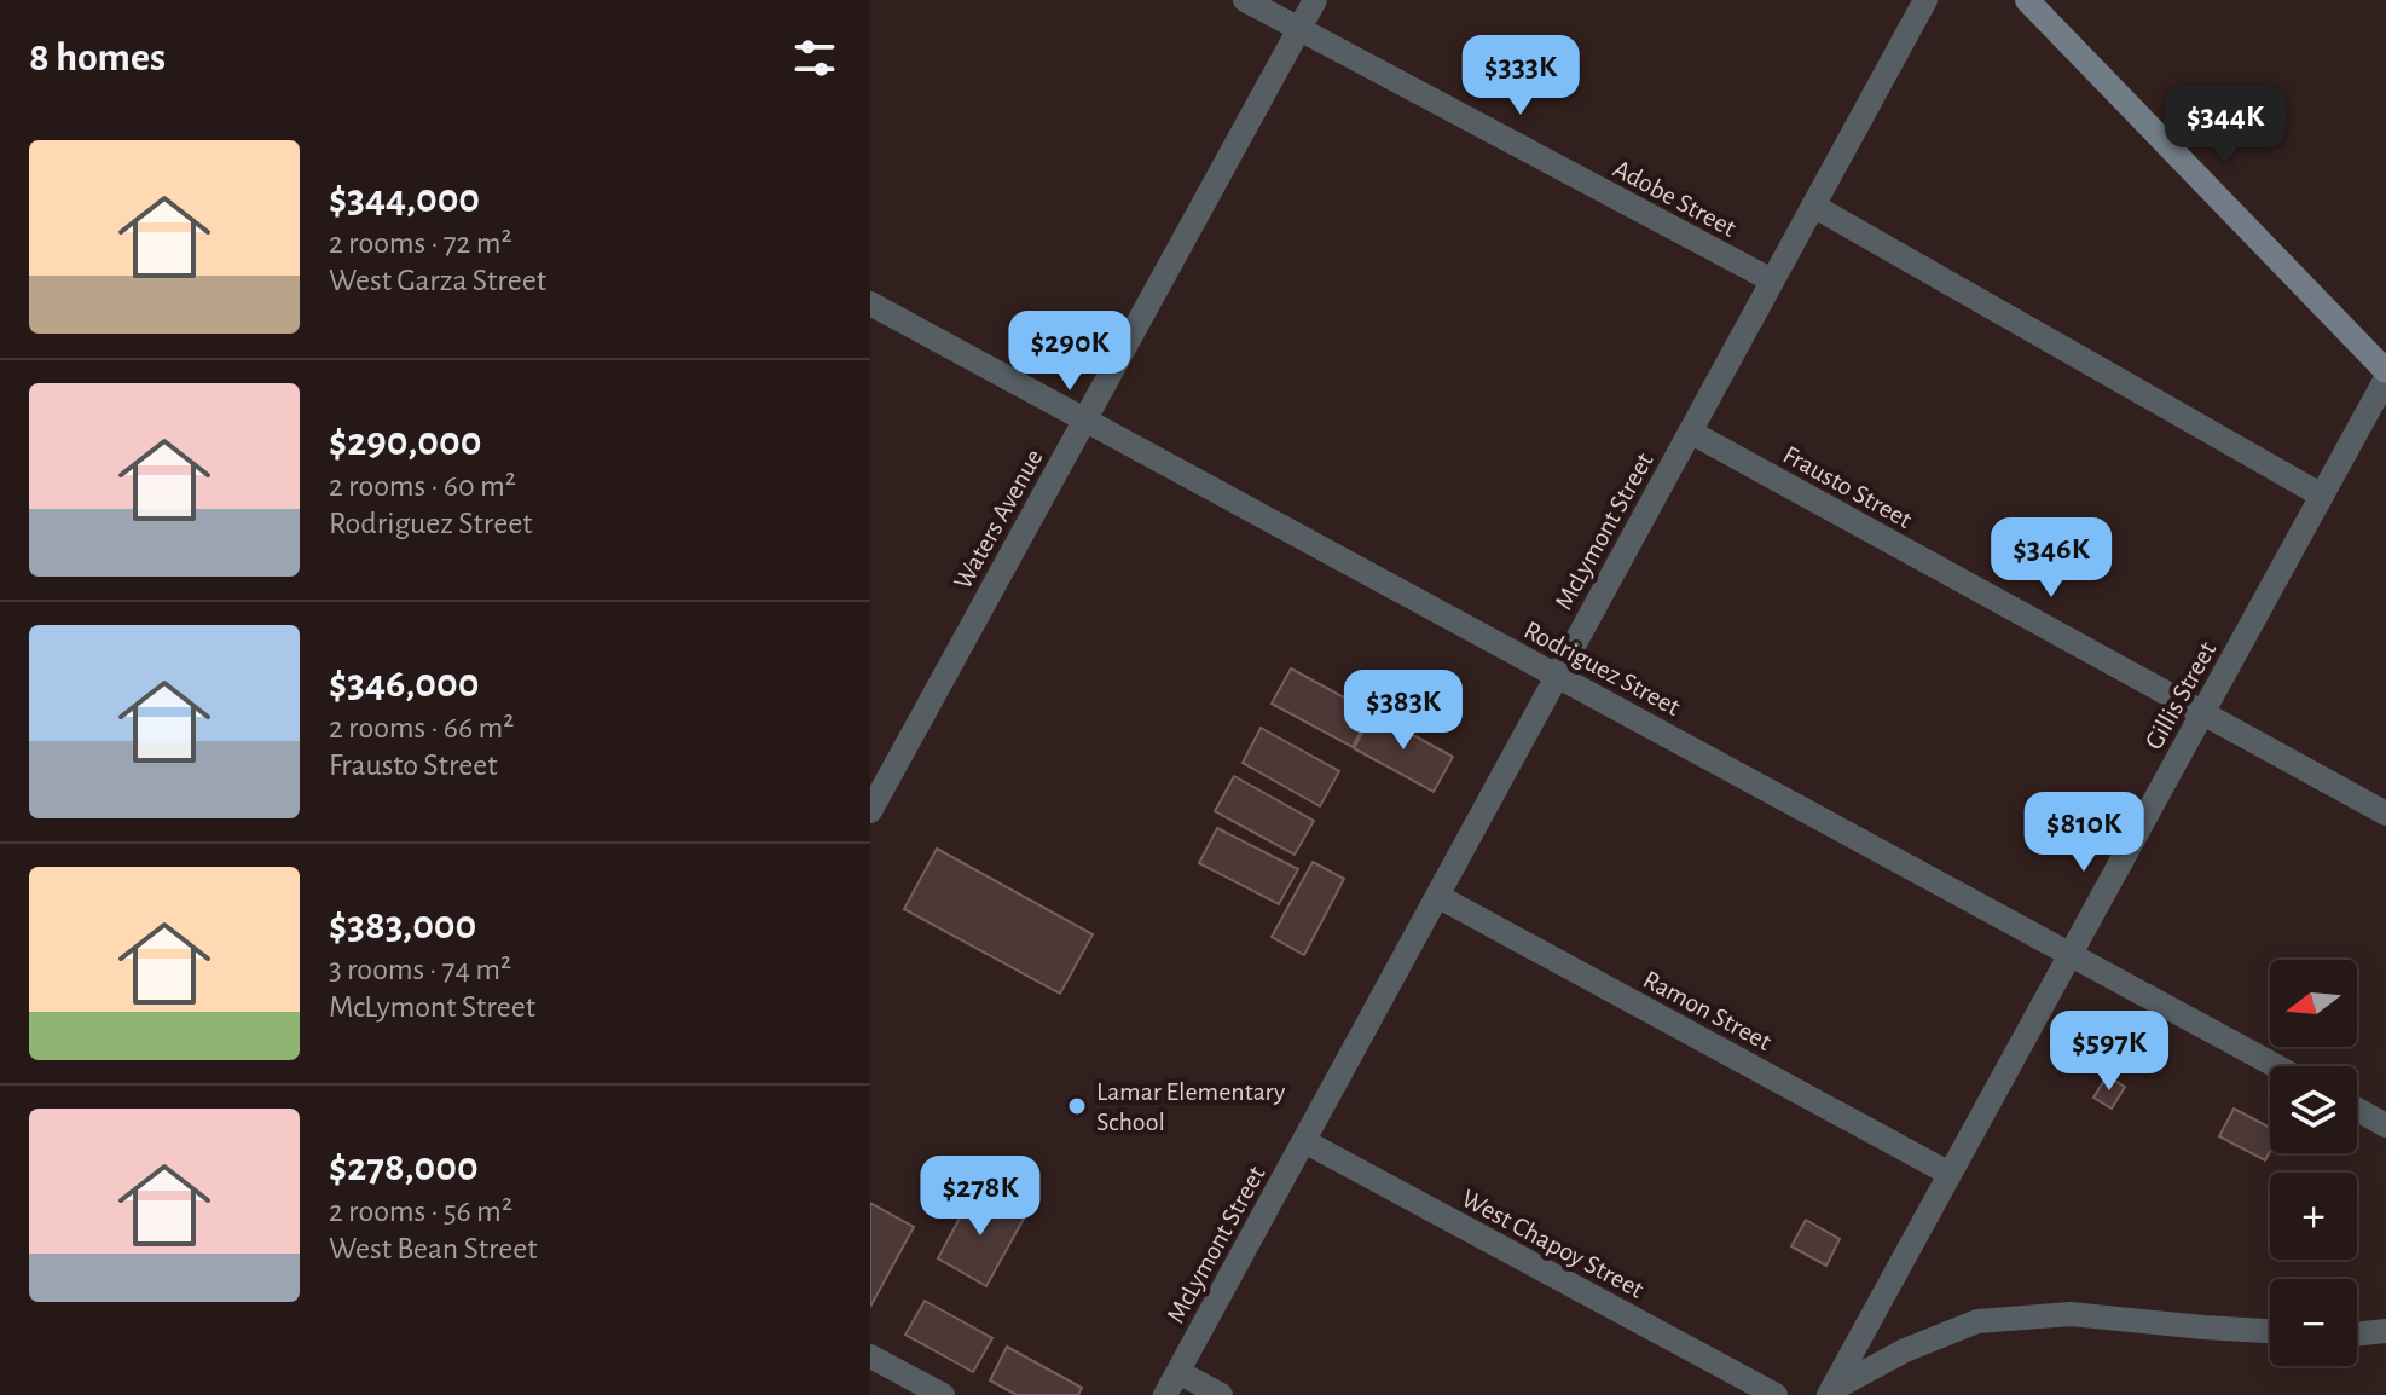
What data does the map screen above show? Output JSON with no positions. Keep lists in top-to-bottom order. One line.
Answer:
{"streets":{"street":["Adobe Street","Frausto Street","Waters Avenue","McLymont Street","Rodriguez Street","Gillis Street","Ramon Street","West Chapoy Street"]},"crossings":[["Adobe Street","Waters Avenue"],["Adobe Street","McLymont Street"],["Frausto Street","McLymont Street"],["Frausto Street","Gillis Street"],["Waters Avenue","Rodriguez Street"],["McLymont Street","Rodriguez Street"],["McLymont Street","Ramon Street"],["McLymont Street","West Chapoy Street"],["Rodriguez Street","Gillis Street"],["Gillis Street","Ramon Street"]],"places":["Lamar Elementary School"],"north":"left","page":{"heading":"8 homes","price":["$333K","$344K","$290K","$346K","$383K","$810K","$597K","$278K"],"list":[{"name":"$344,000","note":"2 rooms · 72 m² · West Garza Street"},{"name":"$290,000","note":"2 rooms · 60 m² · Rodriguez Street"},{"name":"$346,000","note":"2 rooms · 66 m² · Frausto Street"},{"name":"$383,000","note":"3 rooms · 74 m² · McLymont Street"},{"name":"$278,000","note":"2 rooms · 56 m² · West Bean Street"}],"map_buttons":["+","−"]}}
